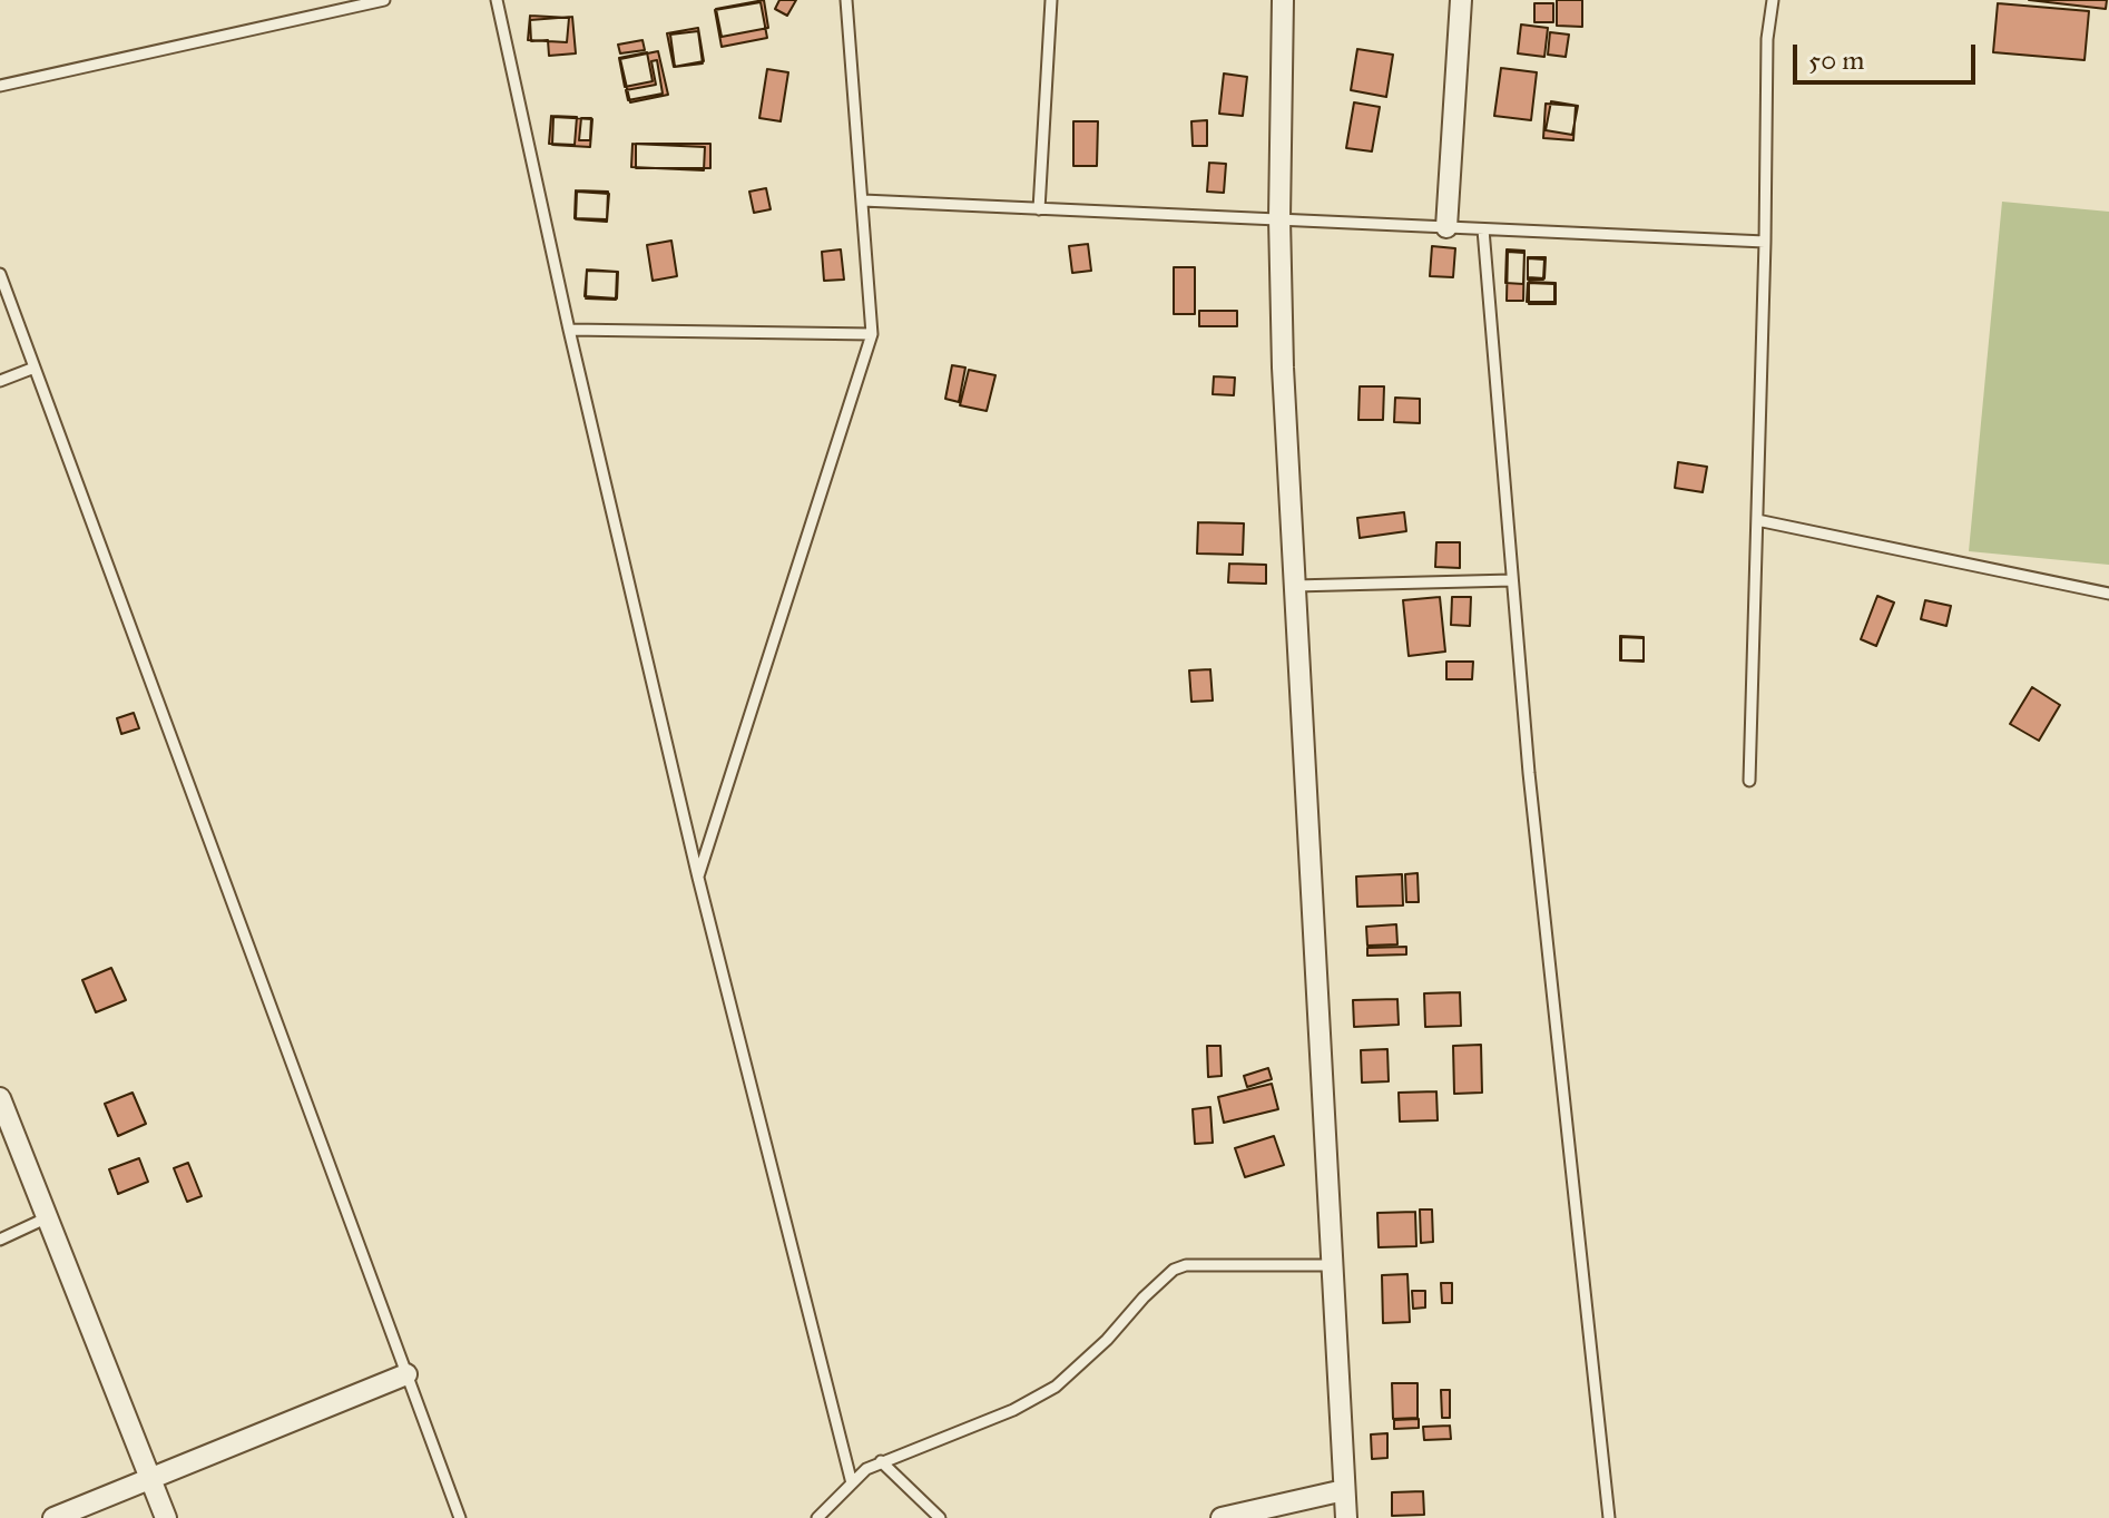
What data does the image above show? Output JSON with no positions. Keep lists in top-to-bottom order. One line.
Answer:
{"scale_bar":"50 m"}
